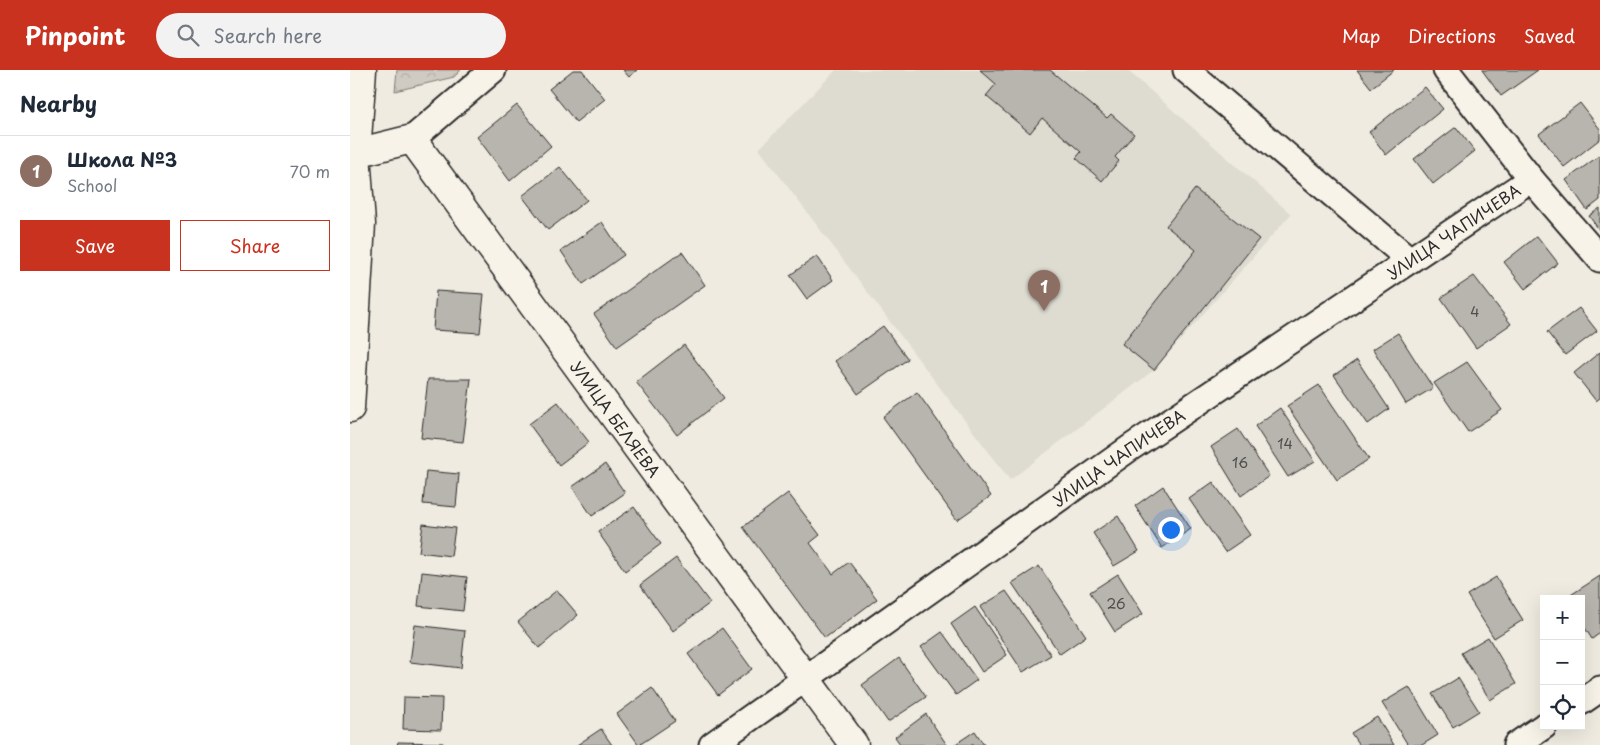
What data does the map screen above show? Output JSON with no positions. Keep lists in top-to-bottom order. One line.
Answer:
{"streets":{"main road":["УЛИЦА БЕЛЯЕВА"],"street":["УЛИЦА ЧАПИЧЕВА"]},"crossings":[["УЛИЦА ЧАПИЧЕВА","УЛИЦА БЕЛЯЕВА"]],"house_numbers":["4","14","16","26"],"page":{"header":"Pinpoint","search":"Search here","nav":["Map","Directions","Saved"],"heading":"Nearby","list":[{"mark":"1","name":"Школа №3","note":"School","value":"70 m"}],"buttons":["Save","Share"],"pins":"1","map_buttons":["+","−"]}}
